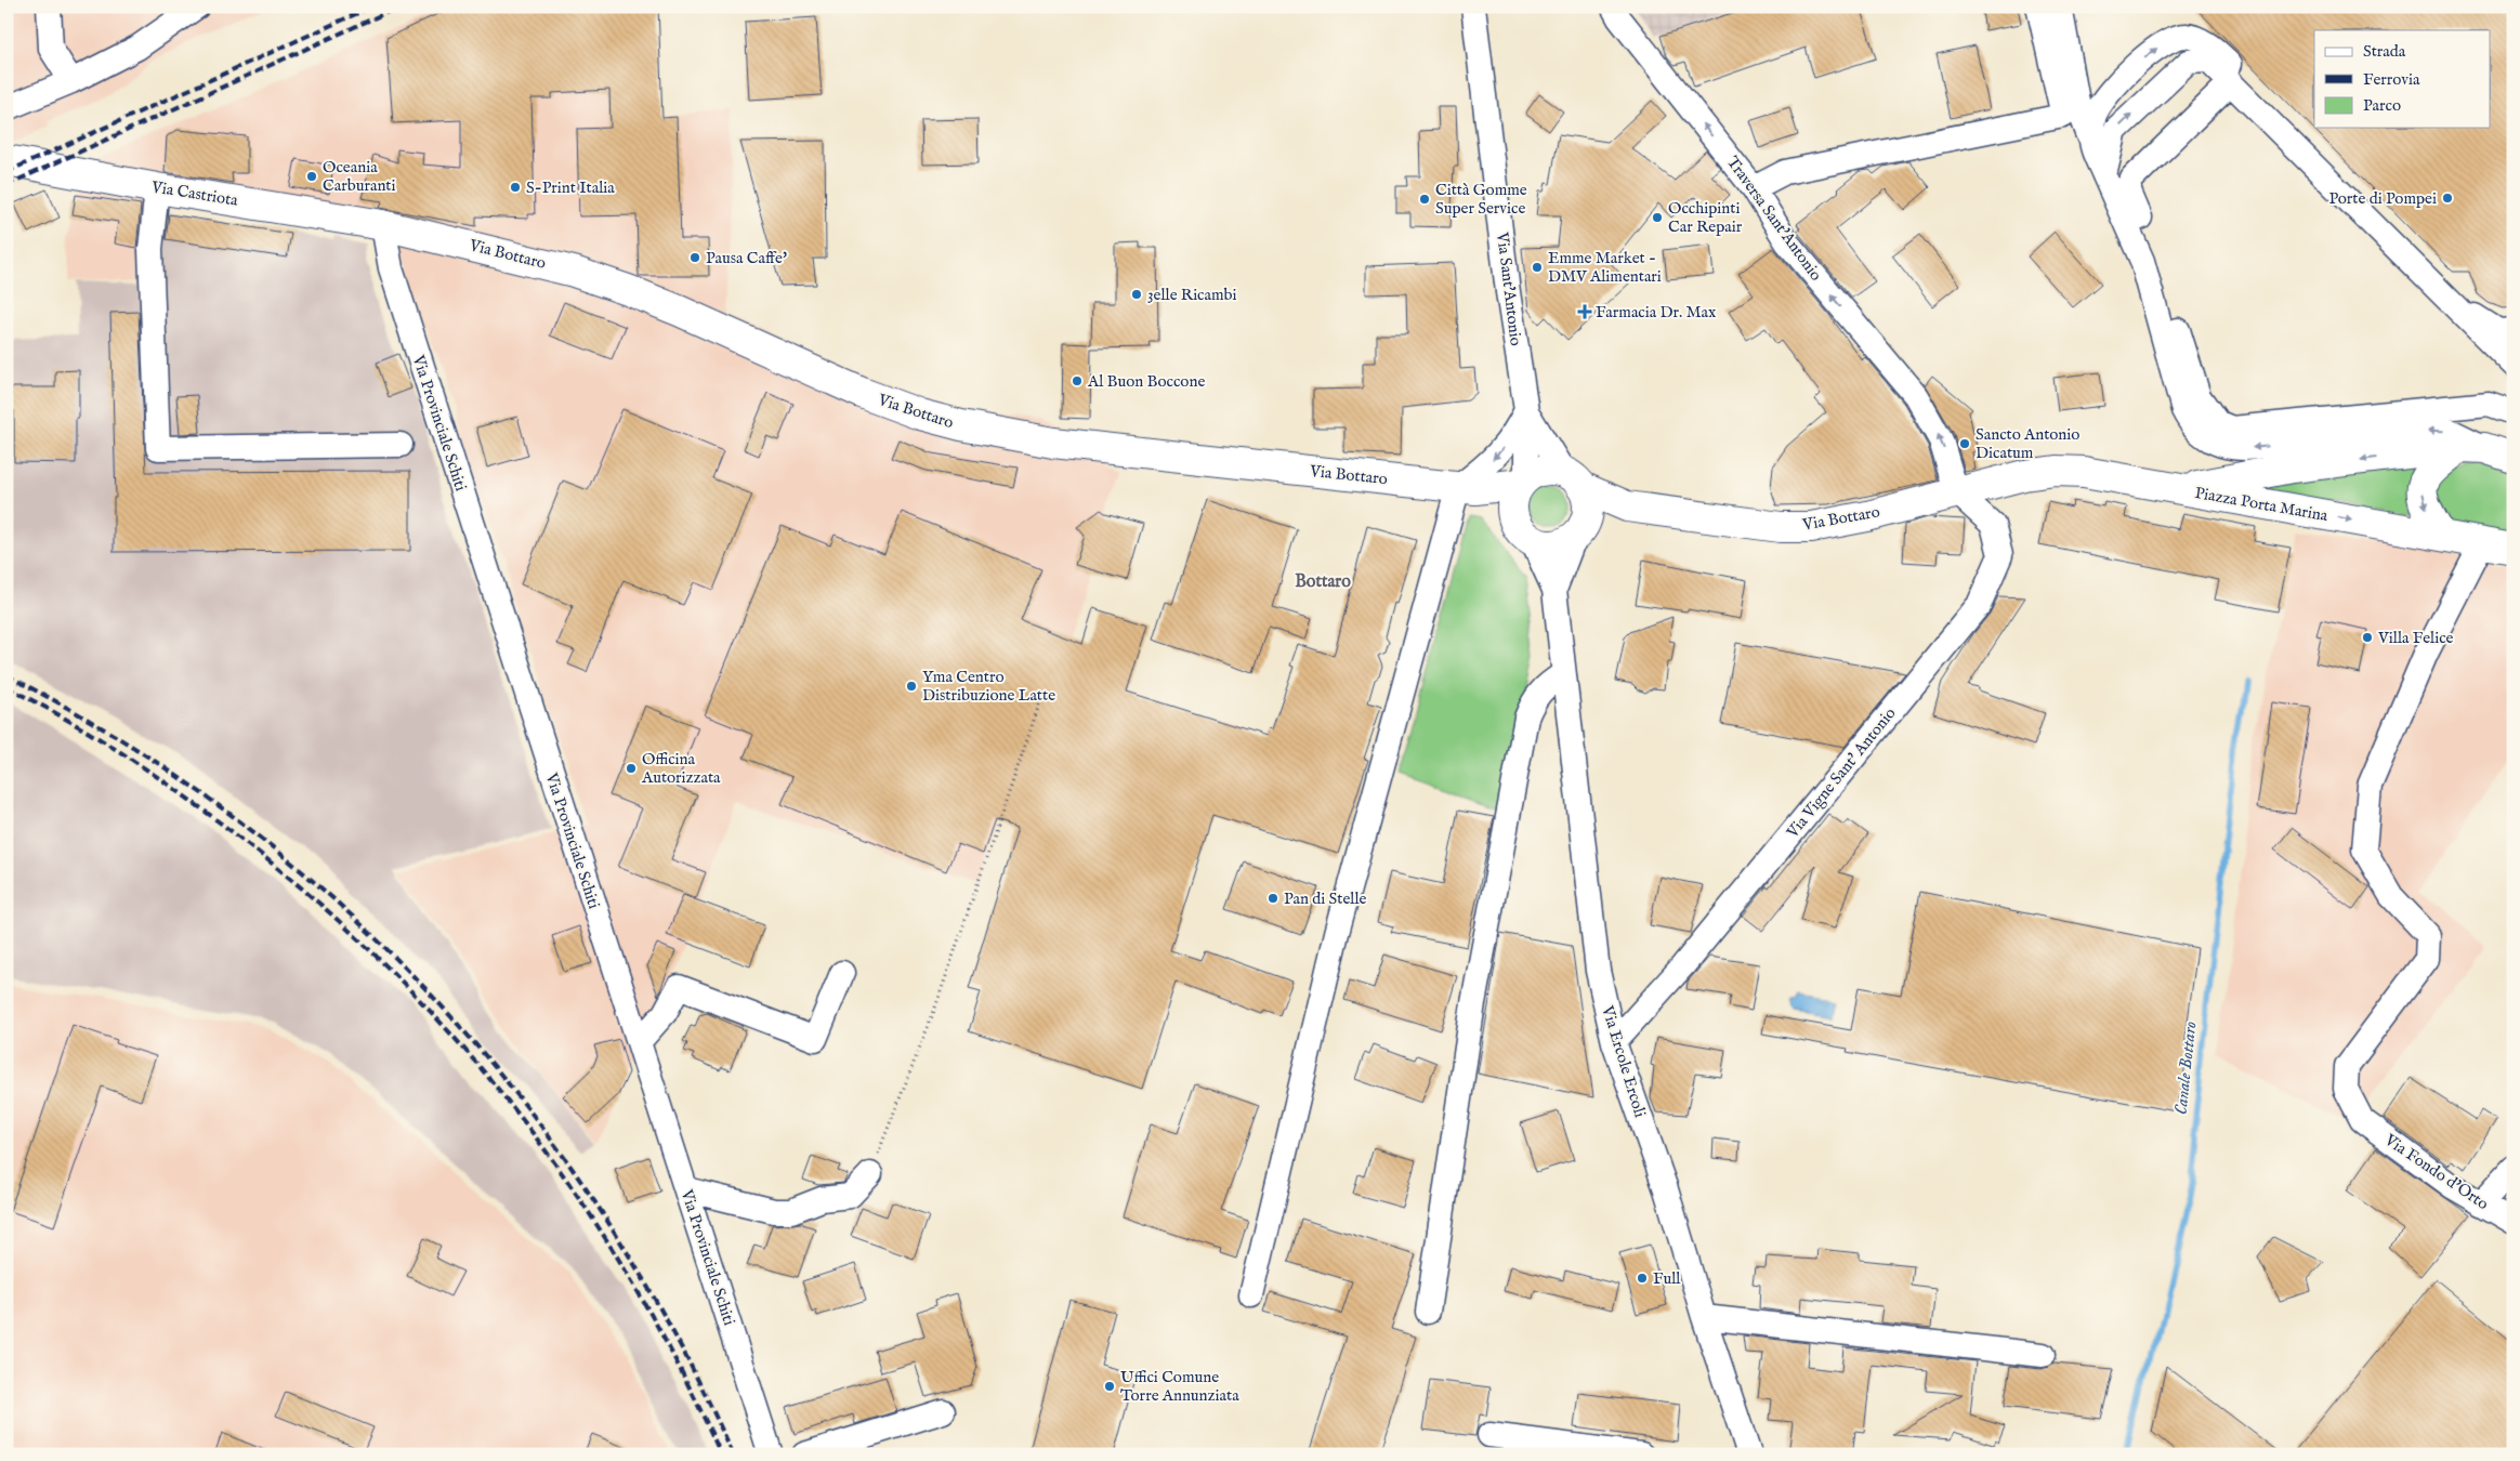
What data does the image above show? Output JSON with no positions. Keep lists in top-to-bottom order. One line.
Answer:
{"streets":{"main road":["Via Castriota","Via Bottaro","Piazza Porta Marina"],"street":["Traversa Sant'Antonio","Via Sant'Antonio","Via Provinciale Schiti","Via Vigne Sant' Antonio","Via Ercole Ercoli","Via Fondo d'Orto"]},"crossings":[["Via Castriota","Via Bottaro"],["Via Castriota","Via Provinciale Schiti"],["Traversa Sant'Antonio","Via Bottaro"],["Traversa Sant'Antonio","Via Vigne Sant' Antonio"],["Via Bottaro","Via Sant'Antonio"],["Via Bottaro","Via Provinciale Schiti"],["Via Bottaro","Piazza Porta Marina"],["Via Bottaro","Via Vigne Sant' Antonio"],["Via Bottaro","Via Ercole Ercoli"],["Via Sant'Antonio","Via Ercole Ercoli"],["Piazza Porta Marina","Via Fondo d'Orto"],["Via Vigne Sant' Antonio","Via Ercole Ercoli"]],"one_way":["Traversa Sant'Antonio"],"districts":["Bottaro"],"water":["Canale Bottaro"],"places":{"other":["Oceania Carburanti","S-Print Italia","Porte di Pompei","Città Gomme Super Service","Occhipinti Car Repair","Pausa Caffe'","Emme Market - DMV Alimentari","3elle Ricambi","Al Buon Boccone","Sancto Antonio Dicatum","Villa Felice","Yma Centro Distribuzione Latte","Officina Autorizzata","Pan di Stelle","Full","Uffici Comune Torre Annunziata"],"health":["Farmacia Dr. Max"]},"legend":["Strada","Ferrovia","Parco"]}
